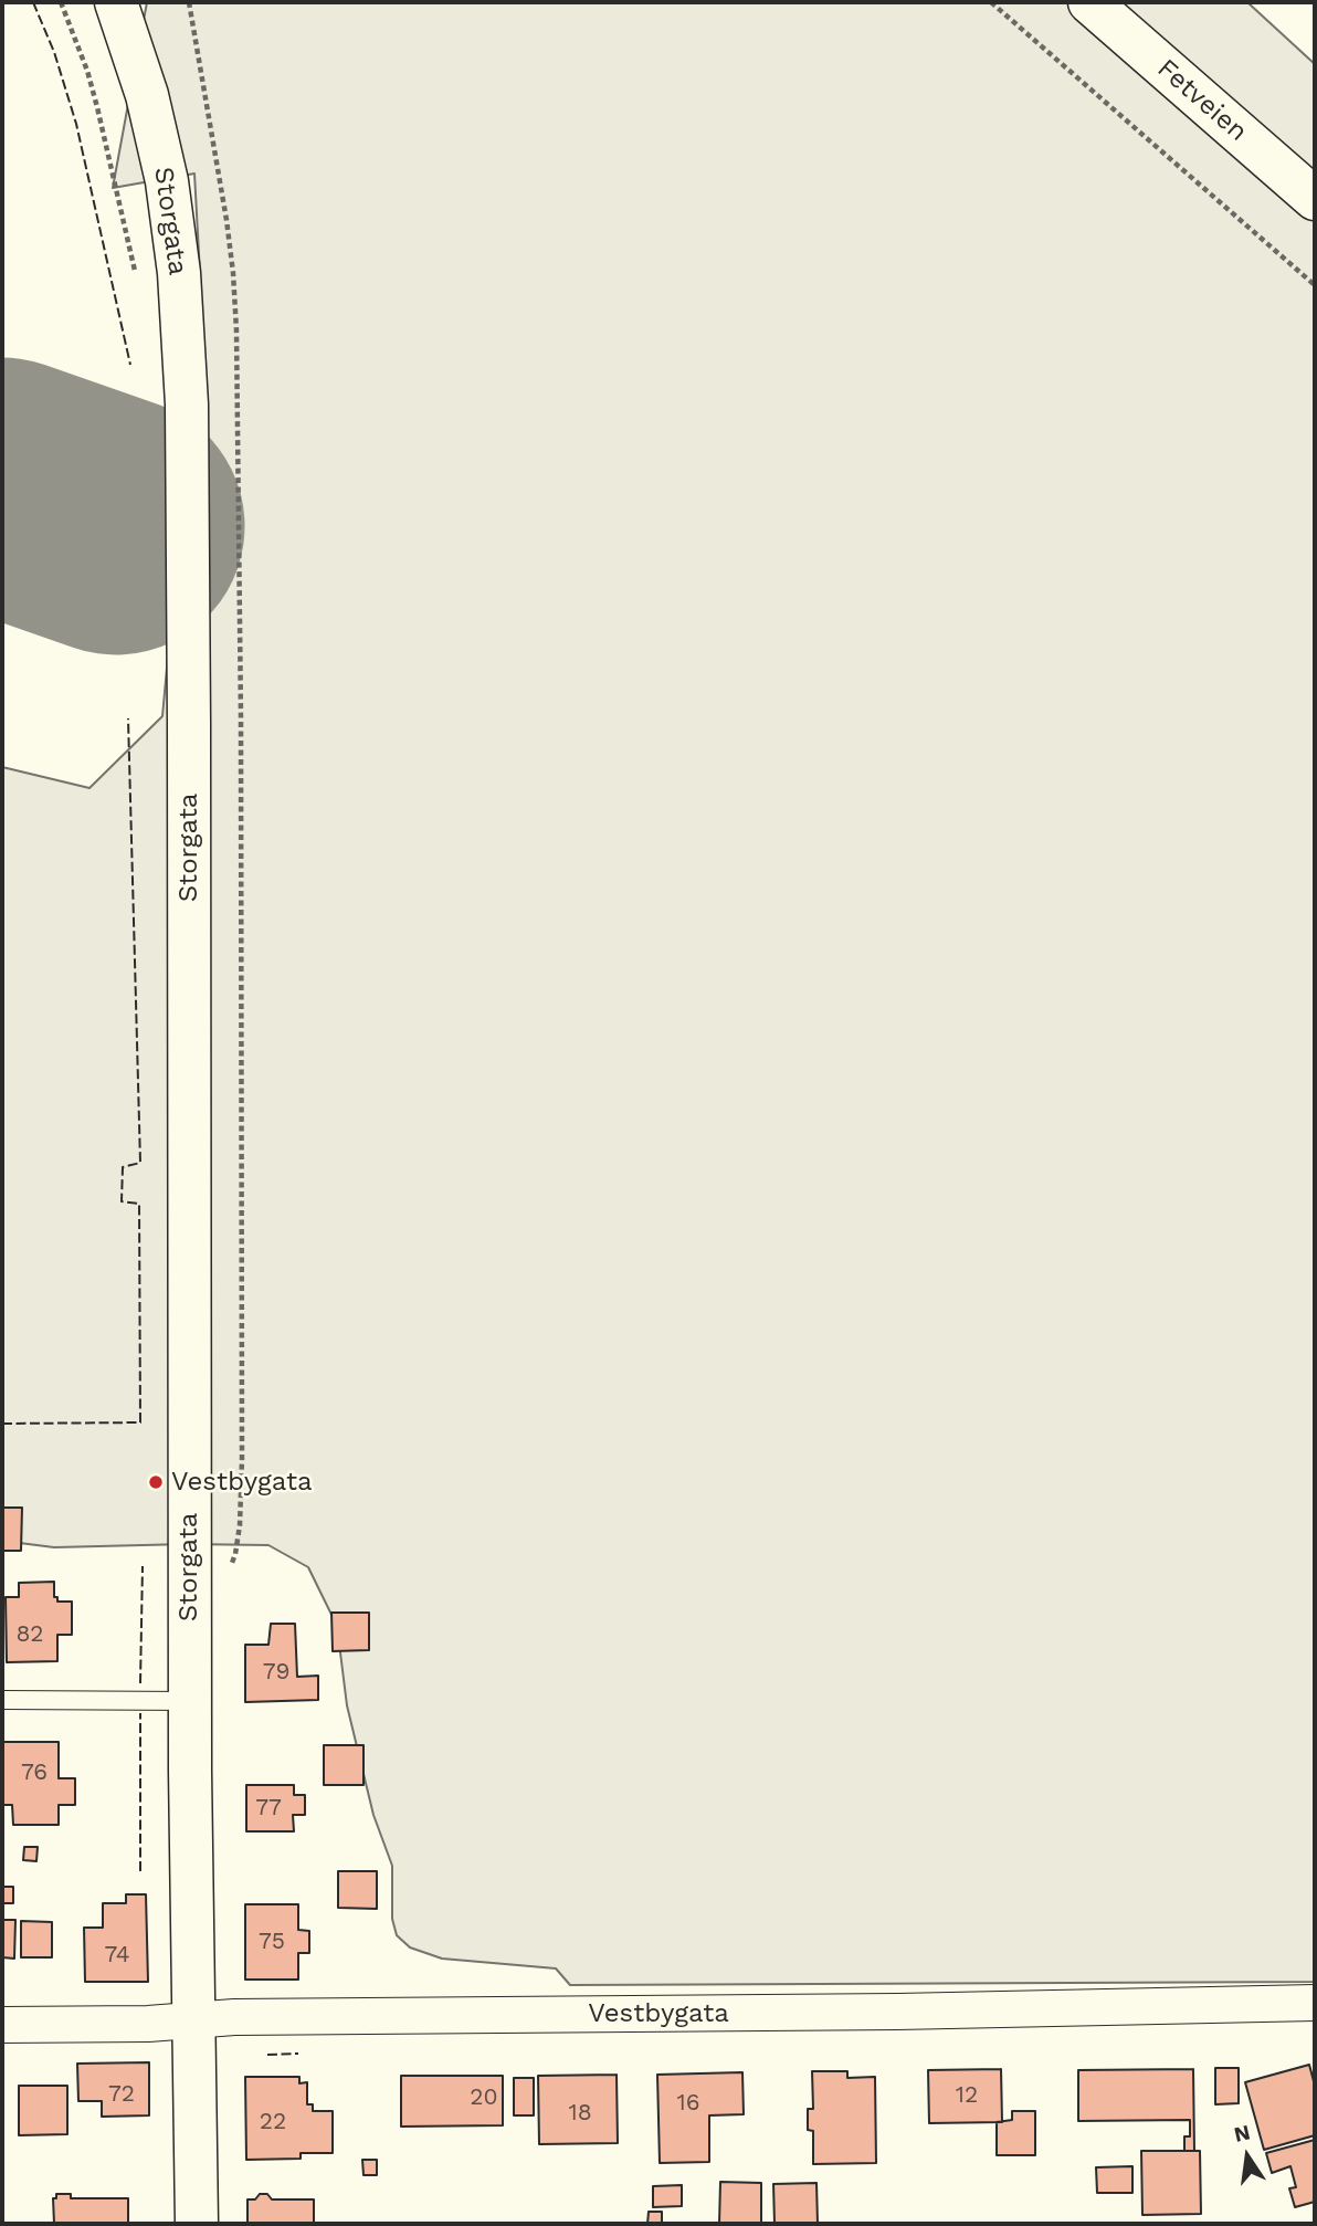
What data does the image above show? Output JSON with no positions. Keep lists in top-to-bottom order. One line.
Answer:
{"streets":{"main road":["Fetveien","Storgata"],"street":["Vestbygata"]},"crossings":[["Storgata","Vestbygata"]],"places":["Vestbygata"],"house_numbers":["82","79","76","77","75","74","72","12","20","16","18","22"],"north":"top"}
